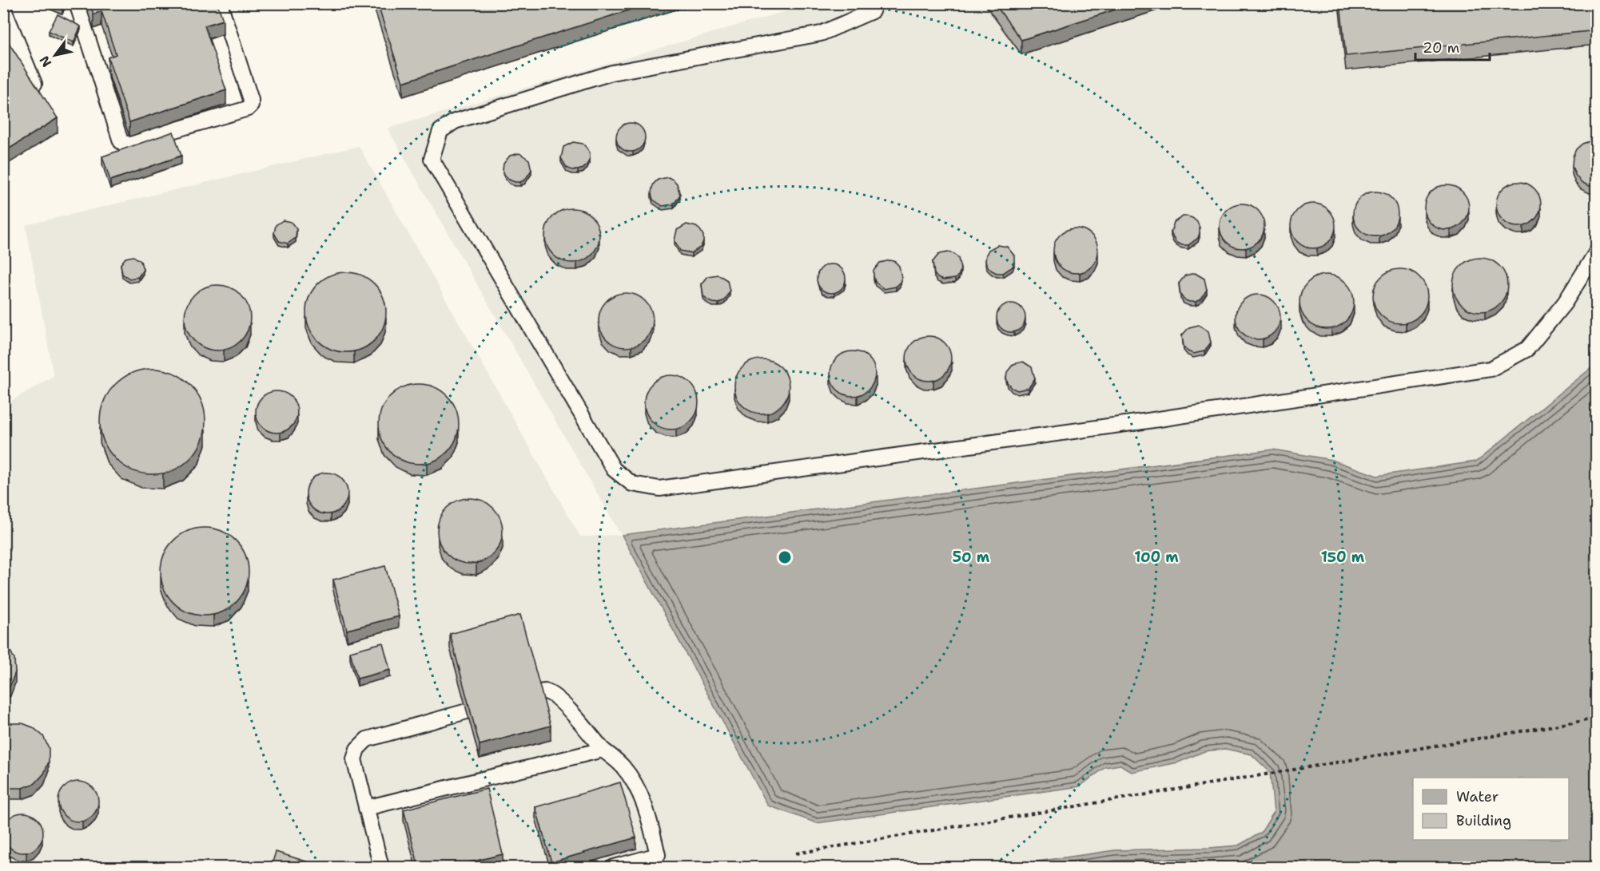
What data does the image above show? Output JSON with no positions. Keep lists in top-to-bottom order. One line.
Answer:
{"legend":["Water","Building"],"scale_bar":"20 m","north":"bottom left","rings":["50 m","100 m","150 m"]}
